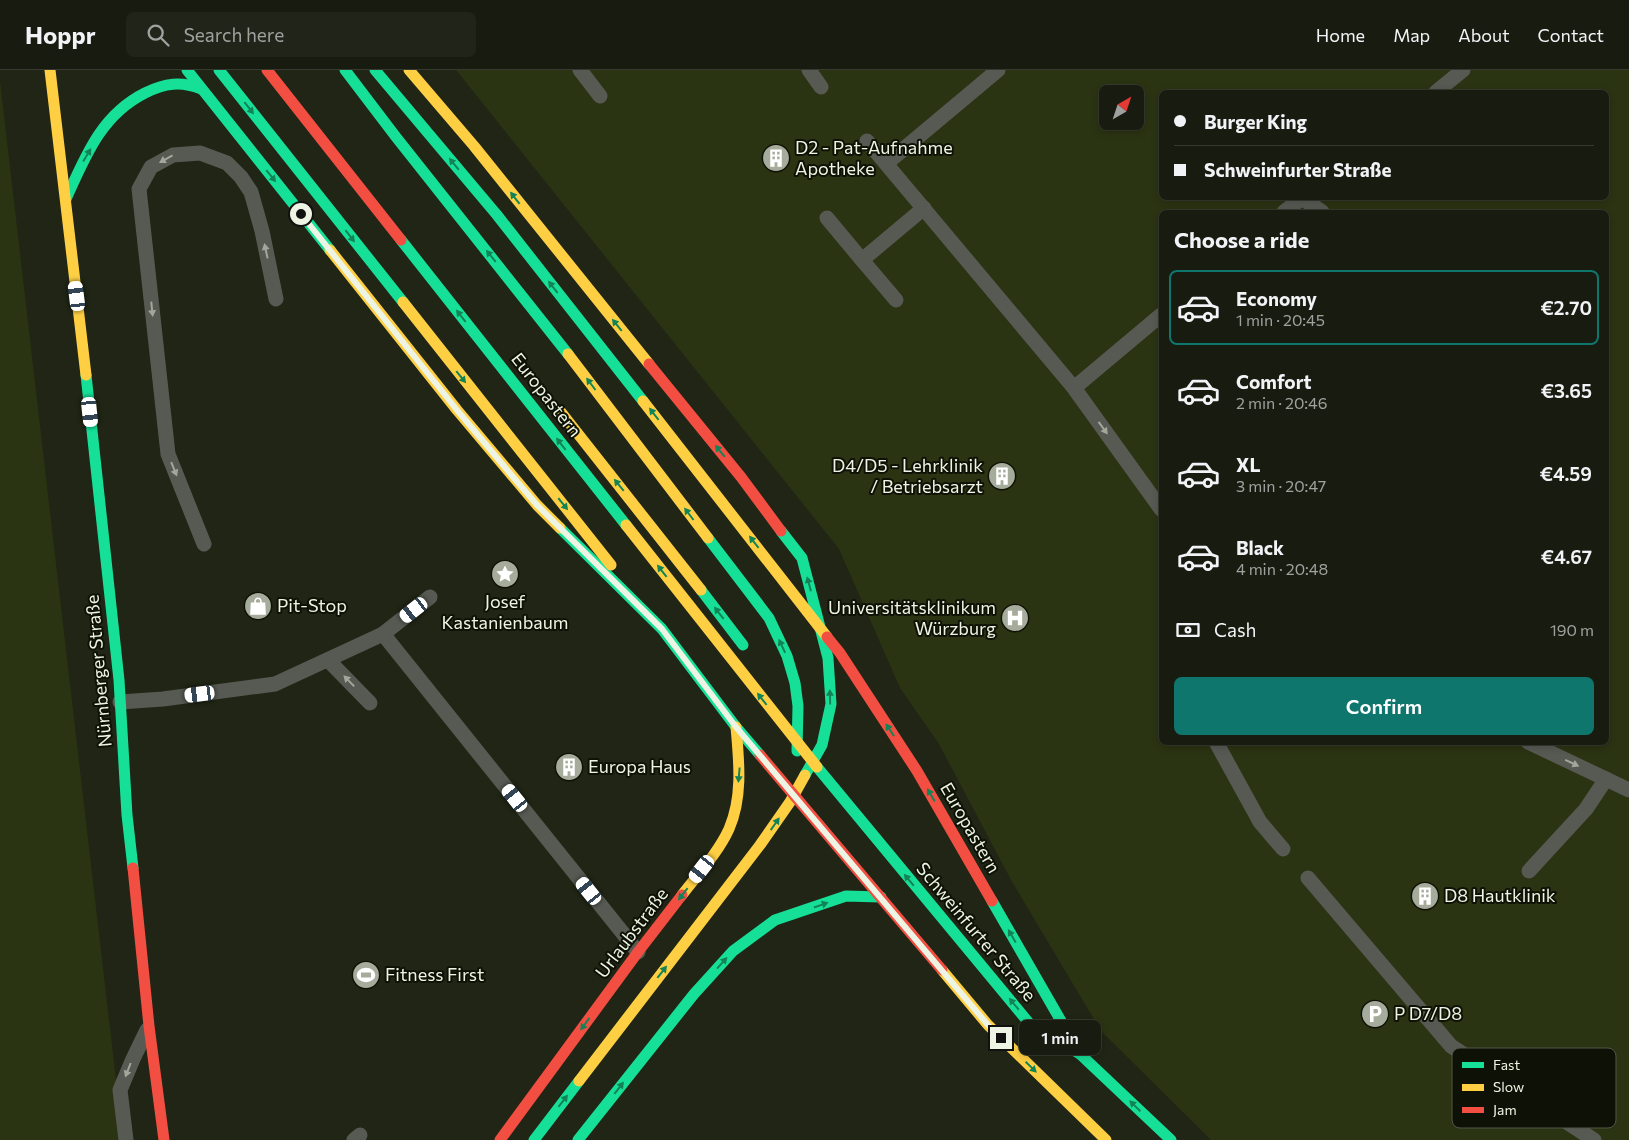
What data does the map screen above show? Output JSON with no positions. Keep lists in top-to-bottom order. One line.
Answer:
{"streets":{"main road":["Europastern","Nürnberger Straße","Schweinfurter Straße","Urlaubstraße"]},"crossings":[["Europastern","Schweinfurter Straße"]],"places":{"building":["D2 - Pat-Aufnahme Apotheke","D4/D5 - Lehrklinik / Betriebsarzt","Europa Haus","D8 Hautklinik"],"place":["Josef Kastanienbaum"],"shop":["Pit-Stop"],"hospital":["Universitätsklinikum Würzburg"],"sports":["Fitness First"],"parking":["P D7/D8"]},"legend":["Fast","Slow","Jam"],"north":"top right","page":{"header":"Hoppr","search":"Search here","nav":["Home","Map","About","Contact"],"banner":["Burger King","Schweinfurter Straße"],"heading":"Choose a ride","list":[{"name":"Economy","note":"1 min · 20:45","value":"€2.70"},{"name":"Comfort","note":"2 min · 20:46","value":"€3.65"},{"name":"XL","note":"3 min · 20:47","value":"€4.59"},{"name":"Black","note":"4 min · 20:48","value":"€4.67"}],"pay":["Cash","190 m"],"buttons":"Confirm","bubble":"1 min"}}
